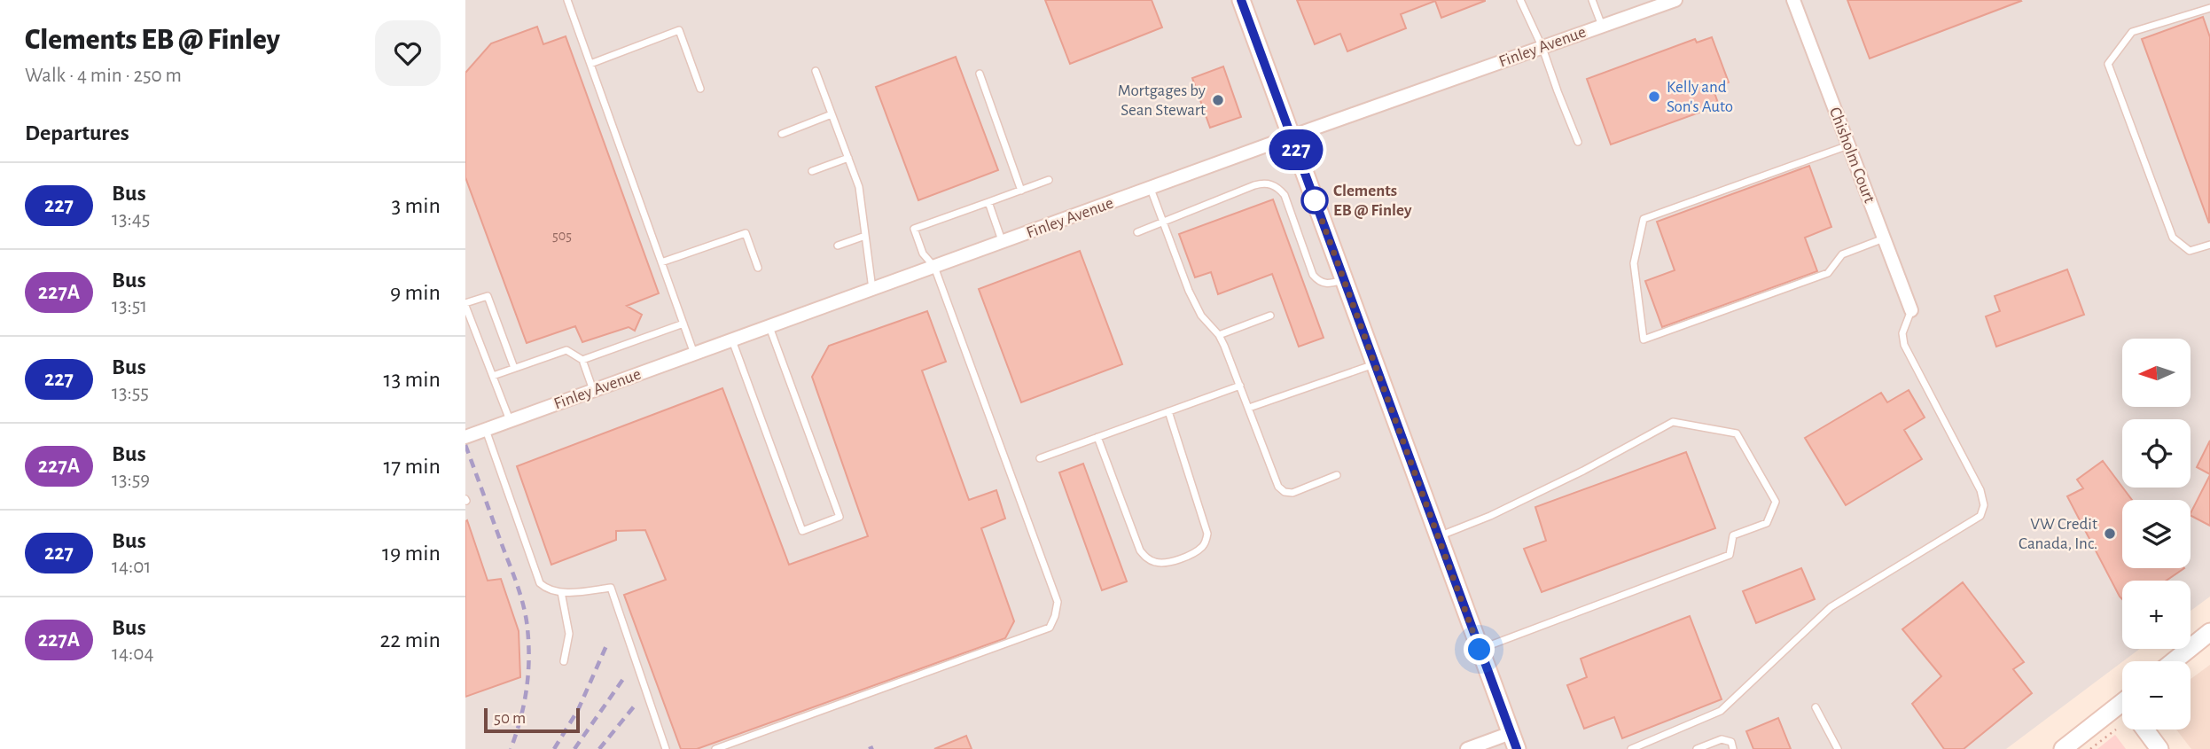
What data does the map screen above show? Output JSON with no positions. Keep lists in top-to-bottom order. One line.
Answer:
{"streets":{"street":["Finley Avenue","Chisholm Court"]},"places":["Kelly and Son's Auto","Mortgages by Sean Stewart","Clements EB @ Finley","VW Credit Canada, Inc."],"lines":["bus line 227"],"house_numbers":["505"],"scale_bar":"50 m","north":"left","page":{"heading":[["Clements EB @ Finley","Walk · 4 min · 250 m"],"Departures"],"on_map":"227","list":[{"mark":"227","name":"Bus","note":"13:45","value":"3 min"},{"mark":"227A","name":"Bus","note":"13:51","value":"9 min"},{"mark":"227","name":"Bus","note":"13:55","value":"13 min"},{"mark":"227A","name":"Bus","note":"13:59","value":"17 min"},{"mark":"227","name":"Bus","note":"14:01","value":"19 min"},{"mark":"227A","name":"Bus","note":"14:04","value":"22 min"}],"map_buttons":["+","−"],"scale":"50 m"}}
